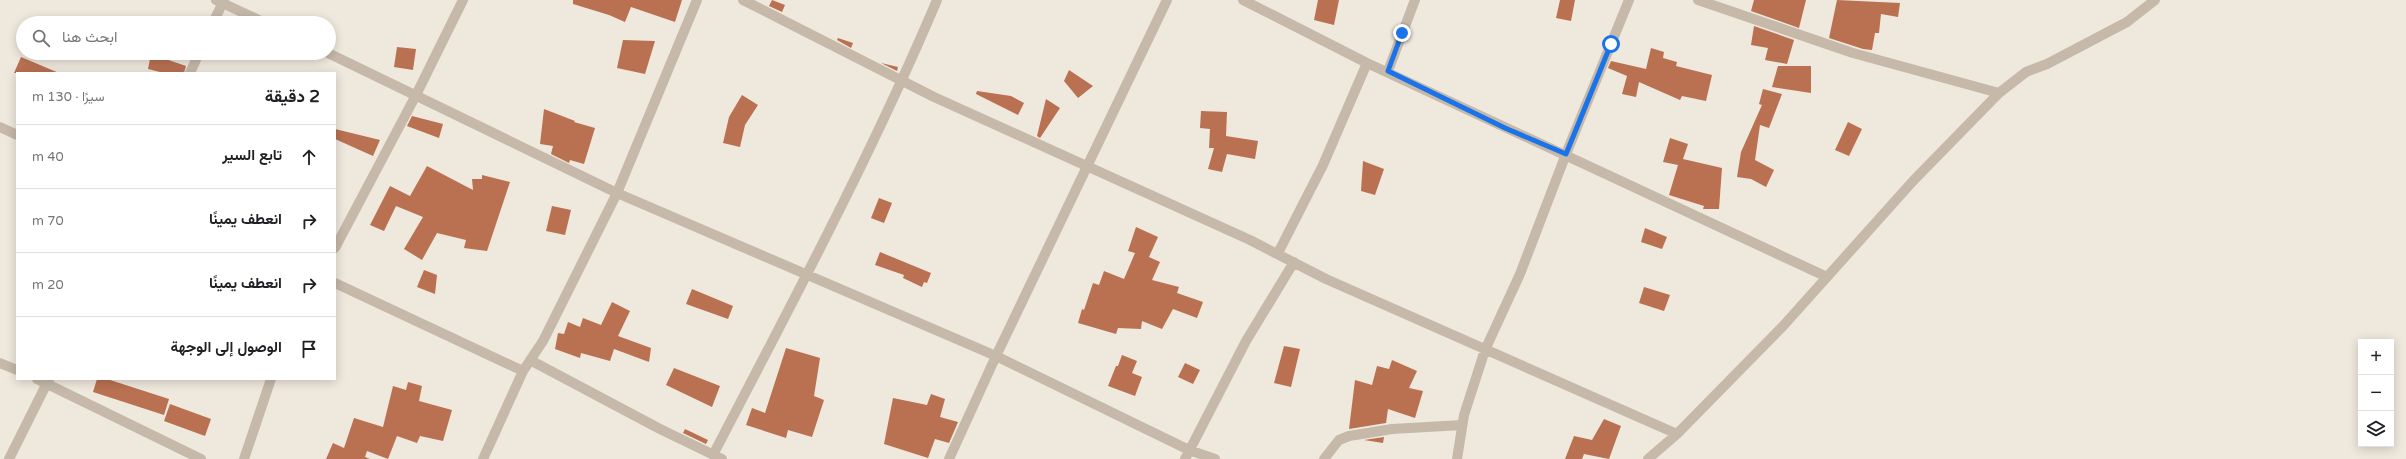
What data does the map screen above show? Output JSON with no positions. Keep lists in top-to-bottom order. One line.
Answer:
{"page":{"search":"ابحث هنا","heading":["2 دقيقة","سيرًا · 130 m"],"list":[["تابع السير","40 m"],["انعطف يمينًا","70 m"],["انعطف يمينًا","20 m"],"الوصول إلى الوجهة"],"map_buttons":["+","−"]}}
